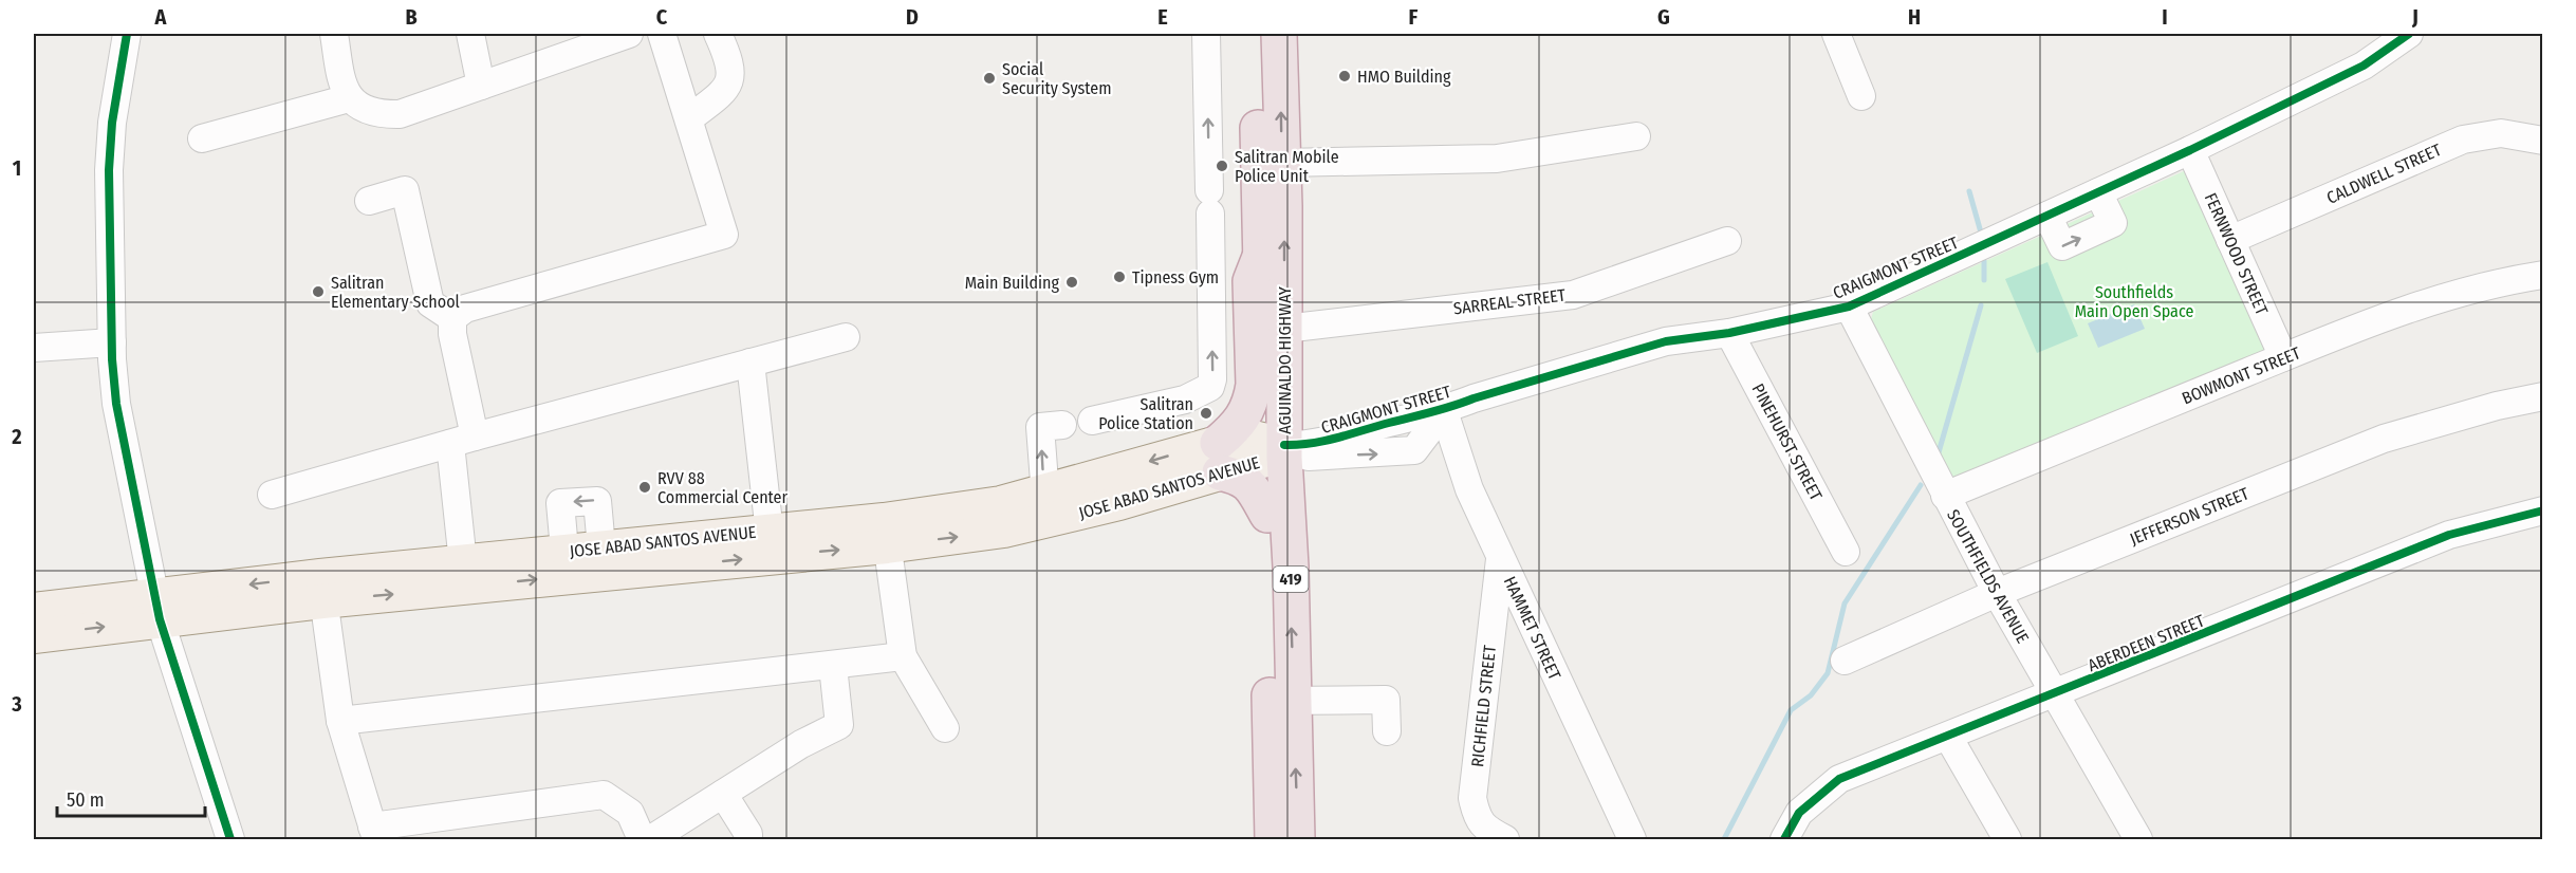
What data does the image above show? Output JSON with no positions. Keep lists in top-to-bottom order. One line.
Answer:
{"streets":{"highway":["AGUINALDO HIGHWAY","419"],"main road":["JOSE ABAD SANTOS AVENUE"],"street":["CALDWELL STREET","FERNWOOD STREET","CRAIGMONT STREET","SARREAL STREET","BOWMONT STREET","PINEHURST STREET","JEFFERSON STREET","SOUTHFIELDS AVENUE","HAMMET STREET","ABERDEEN STREET","RICHFIELD STREET"]},"crossings":[["CALDWELL STREET","FERNWOOD STREET"],["FERNWOOD STREET","CRAIGMONT STREET"],["FERNWOOD STREET","BOWMONT STREET"],["CRAIGMONT STREET","AGUINALDO HIGHWAY"],["CRAIGMONT STREET","PINEHURST STREET"],["CRAIGMONT STREET","JOSE ABAD SANTOS AVENUE"],["CRAIGMONT STREET","SOUTHFIELDS AVENUE"],["CRAIGMONT STREET","HAMMET STREET"],["SARREAL STREET","AGUINALDO HIGHWAY"],["AGUINALDO HIGHWAY","JOSE ABAD SANTOS AVENUE"],["BOWMONT STREET","SOUTHFIELDS AVENUE"],["JEFFERSON STREET","SOUTHFIELDS AVENUE"],["SOUTHFIELDS AVENUE","ABERDEEN STREET"],["HAMMET STREET","RICHFIELD STREET"]],"parks":["Southfields Main Open Space"],"places":["HMO Building","Social Security System","Salitran Mobile Police Unit","Tipness Gym","Main Building","Salitran Elementary School","Salitran Police Station","RVV 88 Commercial Center"],"scale_bar":"50 m","grid":{"columns":["A","B","C","D","E","F","G","H","I","J"],"rows":["1","2","3"]}}
